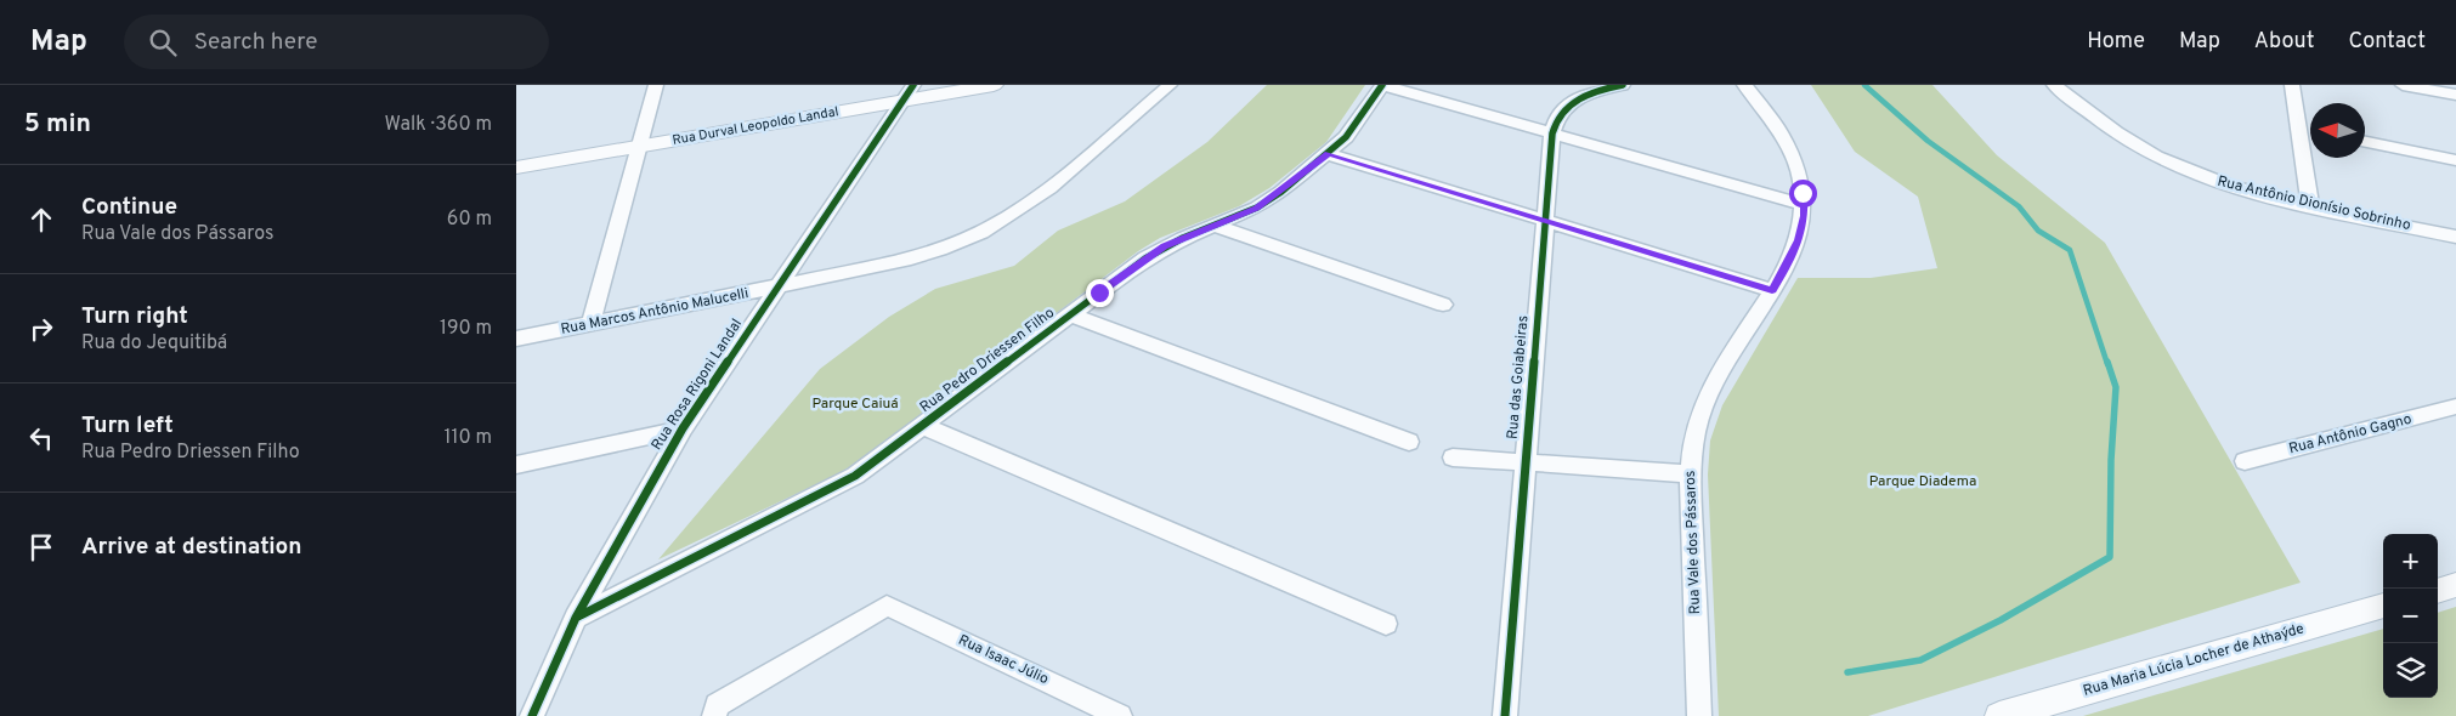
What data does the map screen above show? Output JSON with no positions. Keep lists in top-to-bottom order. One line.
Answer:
{"streets":{"street":["Rua Durval Leopoldo Landal","Rua Antônio Dionísio Sobrinho","Rua Marcos Antônio Malucelli","Rua Pedro Driessen Filho","Rua das Goiabeiras","Rua Rosa Rigoni Landal","Rua Antônio Gagno","Rua Vale dos Pássaros","Rua Isaac Júlio","Rua Maria Lúcia Locher de Athaýde"]},"crossings":[["Rua Durval Leopoldo Landal","Rua Rosa Rigoni Landal"],["Rua Marcos Antônio Malucelli","Rua Rosa Rigoni Landal"],["Rua Pedro Driessen Filho","Rua Rosa Rigoni Landal"]],"parks":["Parque Caiuá","Parque Diadema"],"north":"left","page":{"header":"Map","search":"Search here","nav":["Home","Map","About","Contact"],"heading":["5 min","Walk · 360 m"],"list":[["Continue","Rua Vale dos Pássaros","60 m"],["Turn right","Rua do Jequitibá","190 m"],["Turn left","Rua Pedro Driessen Filho","110 m"],"Arrive at destination"],"map_buttons":["+","−"]}}
